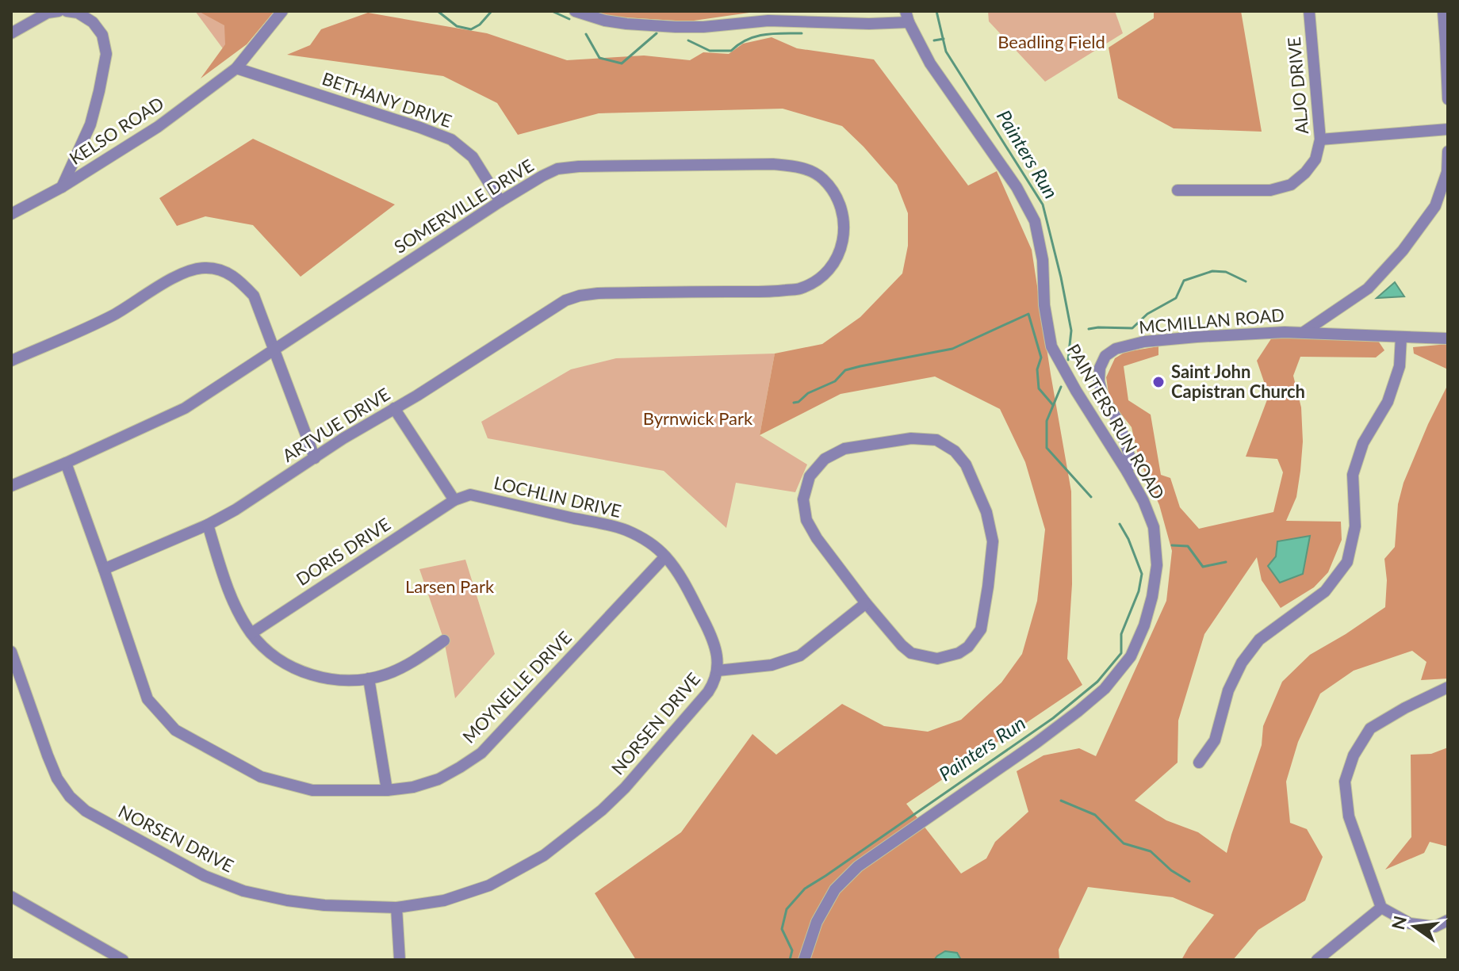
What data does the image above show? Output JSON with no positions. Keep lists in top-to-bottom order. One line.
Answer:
{"streets":{"street":["ALJO DRIVE","BETHANY DRIVE","KELSO ROAD","SOMERVILLE DRIVE","MCMILLAN ROAD","PAINTERS RUN ROAD","ARTVUE DRIVE","LOCHLIN DRIVE","DORIS DRIVE","MOYNELLE DRIVE","NORSEN DRIVE"]},"crossings":[["BETHANY DRIVE","KELSO ROAD"],["BETHANY DRIVE","SOMERVILLE DRIVE"],["SOMERVILLE DRIVE","ARTVUE DRIVE"],["SOMERVILLE DRIVE","MOYNELLE DRIVE"],["MCMILLAN ROAD","PAINTERS RUN ROAD"],["ARTVUE DRIVE","MOYNELLE DRIVE"],["LOCHLIN DRIVE","DORIS DRIVE"],["LOCHLIN DRIVE","MOYNELLE DRIVE"],["LOCHLIN DRIVE","NORSEN DRIVE"]],"water":["Painters Run"],"parks":["Beadling Field","Byrnwick Park","Larsen Park"],"places":["Saint John Capistran Church"],"north":"left"}
